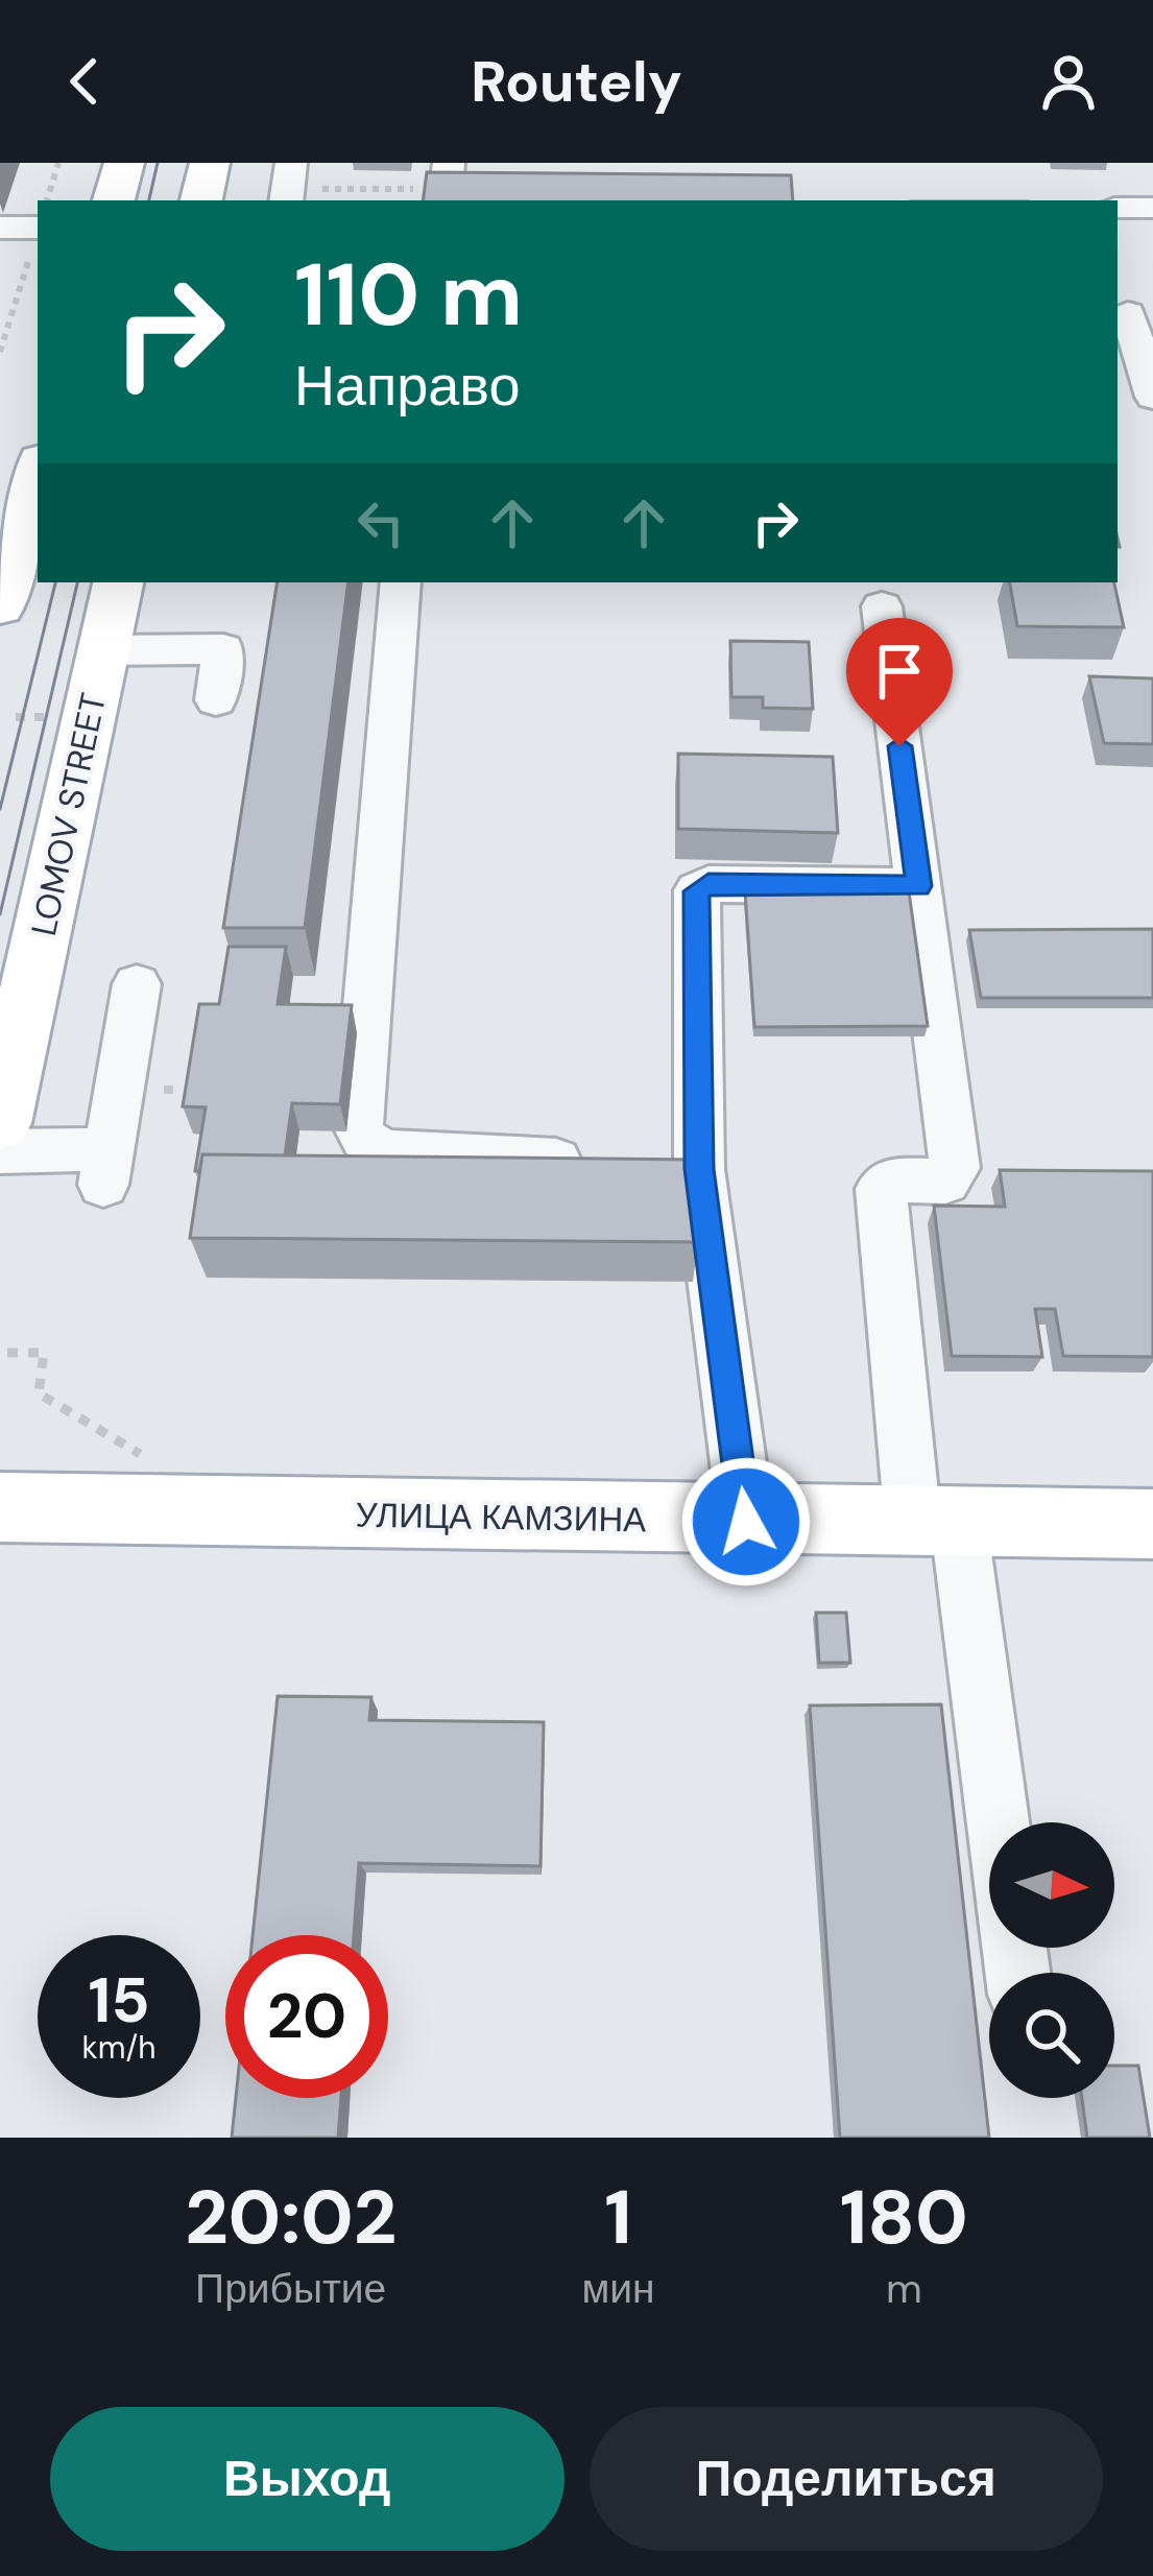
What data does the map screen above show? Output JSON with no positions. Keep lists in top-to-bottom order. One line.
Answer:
{"streets":{"main road":["LOMOV STREET","УЛИЦА КАМЗИНА"]},"north":"right","page":{"header":"Routely","turn":["110 m","Направо"],"speed":"15 km/h","limit":"20","eta":["20:02","Прибытие","1","мин","180","m"],"buttons":["Выход","Поделиться"]}}
